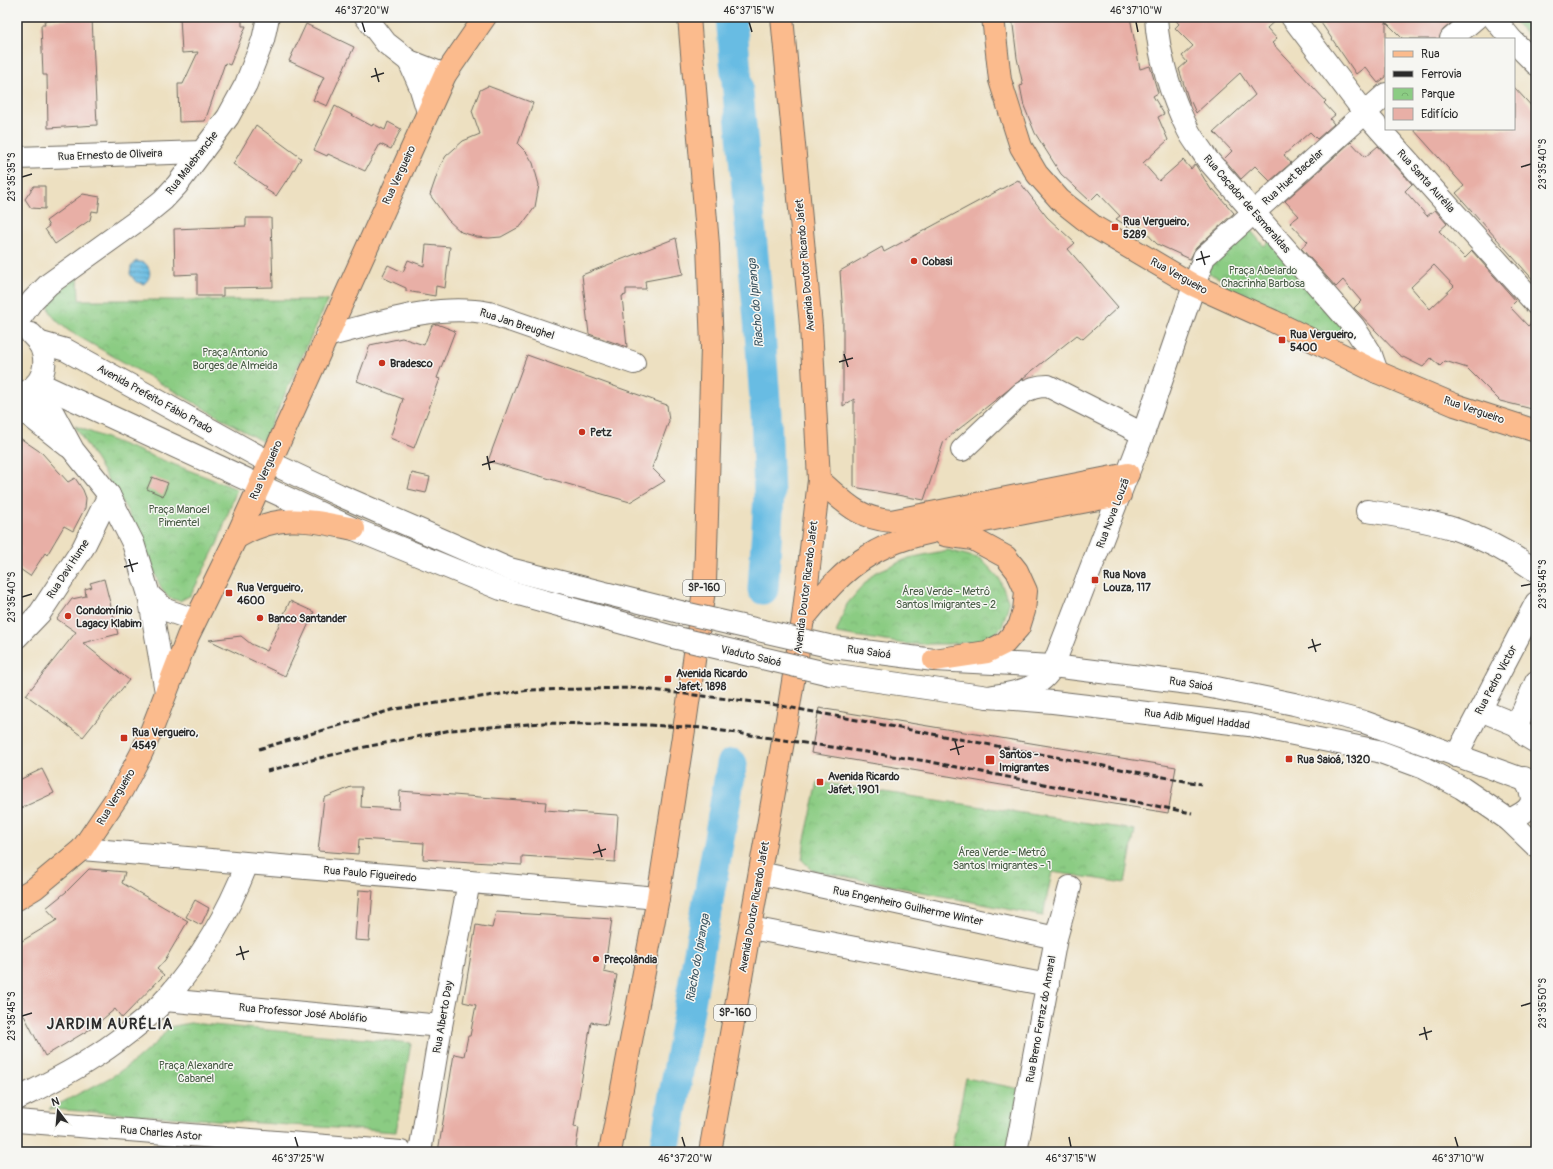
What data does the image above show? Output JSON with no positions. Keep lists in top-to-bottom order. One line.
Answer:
{"streets":{"main road":["Rua Vergueiro","Avenida Doutor Ricardo Jafet","SP-160"],"street":["Rua Ernesto de Oliveira","Rua Malebranche","Rua Huet Bacelar","Rua Santa Aurélia","Rua Caçador de Esmeraldas","Rua Jan Breughel","Avenida Prefeito Fábio Prado","Rua Nova Louzã","Rua Davi Hume","Rua Saioá","Viaduto Saioá","Rua Pedro Victor","Rua Adib Miguel Haddad","Rua Paulo Figueiredo","Rua Engenheiro Guilherme Winter","Rua Professor José Aboláfio","Rua Alberto Day","Rua Breno Ferraz do Amaral","Rua Charles Astor"]},"crossings":[["Rua Ernesto de Oliveira","Rua Malebranche"],["Rua Vergueiro","Rua Huet Bacelar"],["Rua Vergueiro","Rua Caçador de Esmeraldas"],["Rua Vergueiro","Rua Jan Breughel"],["Rua Vergueiro","Avenida Prefeito Fábio Prado"],["Rua Vergueiro","Rua Nova Louzã"],["Rua Vergueiro","Viaduto Saioá"],["Rua Vergueiro","Rua Paulo Figueiredo"],["Rua Huet Bacelar","Rua Santa Aurélia"],["Rua Huet Bacelar","Rua Caçador de Esmeraldas"],["Rua Huet Bacelar","Rua Nova Louzã"],["Avenida Doutor Ricardo Jafet","Rua Engenheiro Guilherme Winter"],["Avenida Prefeito Fábio Prado","Rua Saioá"],["Rua Nova Louzã","Rua Saioá"],["Rua Nova Louzã","Rua Adib Miguel Haddad"],["SP-160","Rua Paulo Figueiredo"],["Rua Saioá","Rua Pedro Victor"],["Viaduto Saioá","Rua Adib Miguel Haddad"],["Rua Paulo Figueiredo","Rua Alberto Day"],["Rua Engenheiro Guilherme Winter","Rua Breno Ferraz do Amaral"],["Rua Professor José Aboláfio","Rua Alberto Day"]],"districts":["JARDIM AURÉLIA"],"water":["Riacho do Ipiranga"],"parks":["Praça Abelardo Chacrinha Barbosa","Praça Antonio Borges de Almeida","Praça Manoel Pimentel","Área Verde - Metrô Santos Imigrantes - 2","Área Verde - Metrô Santos Imigrantes - 1","Praça Alexandre Cabanel"],"places":{"transit":["Rua Vergueiro, 5289","Rua Vergueiro, 5400","Rua Nova Louza, 117","Rua Vergueiro, 4600","Avenida Ricardo Jafet, 1898","Rua Vergueiro, 4549","Rua Saioá, 1320","Santos - Imigrantes","Avenida Ricardo Jafet, 1901"],"other":["Cobasi","Bradesco","Petz","Condomínio Lagacy Klabim","Banco Santander","Preçolândia"]},"legend":["Rua","Ferrovia","Parque","Edifício"],"north":"top","coordinates":["46°37'20\"W","46°37'15\"W","46°37'10\"W","23°35'40\"S","23°35'35\"S","23°35'45\"S","23°35'50\"S","46°37'25\"W"]}
